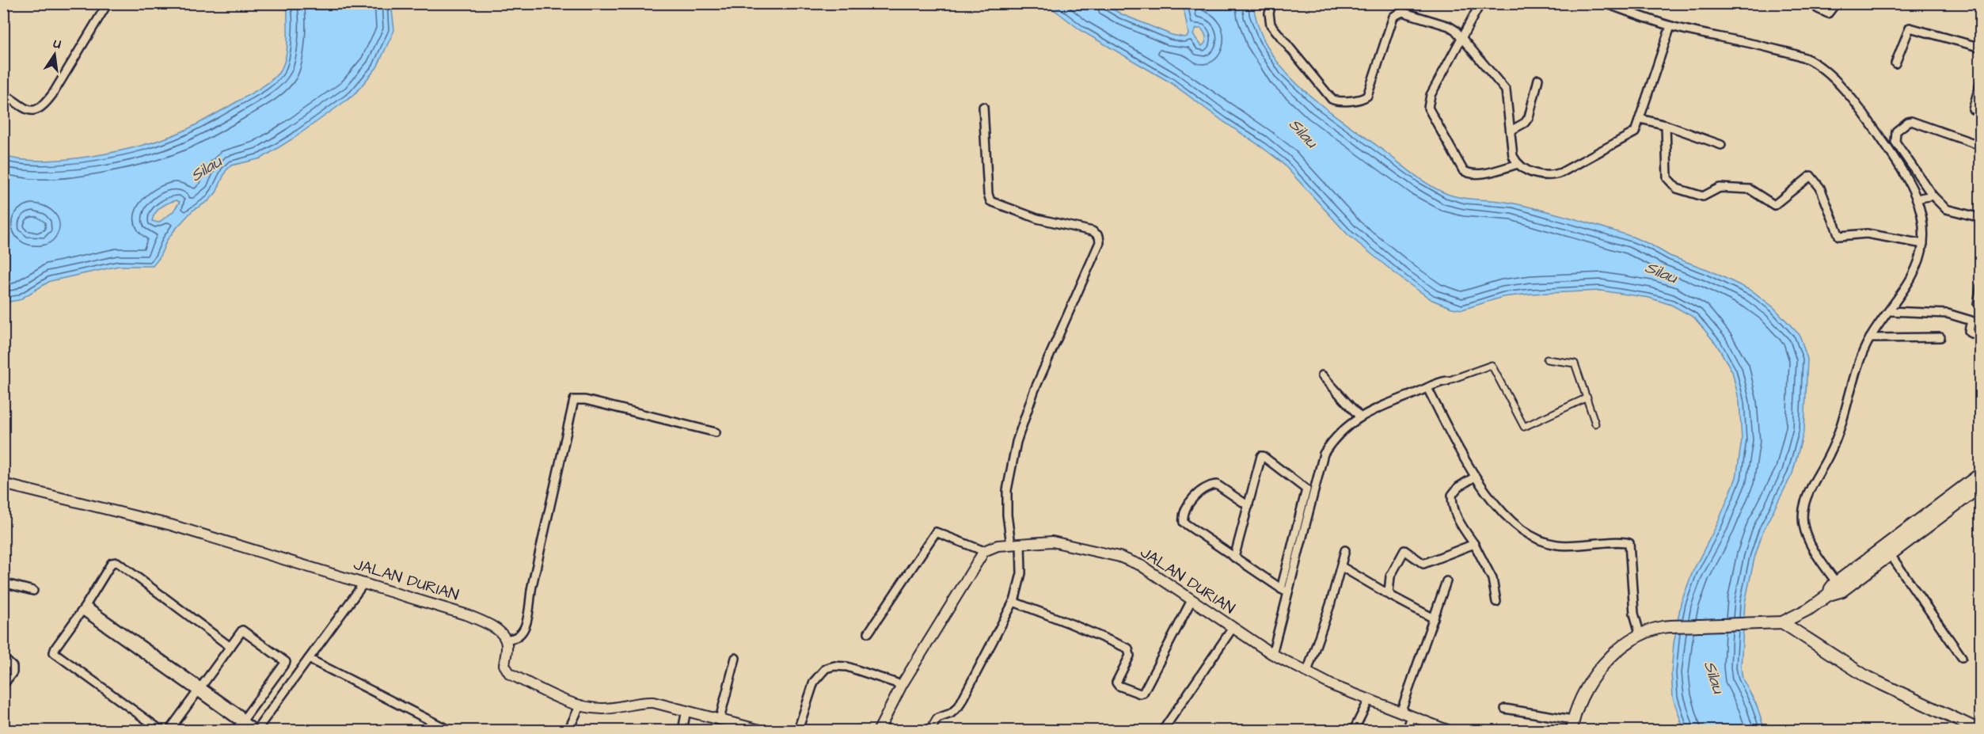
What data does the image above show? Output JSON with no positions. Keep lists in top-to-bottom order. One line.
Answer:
{"streets":{"street":["JALAN DURIAN"]},"water":["Silau"],"north":"top"}
